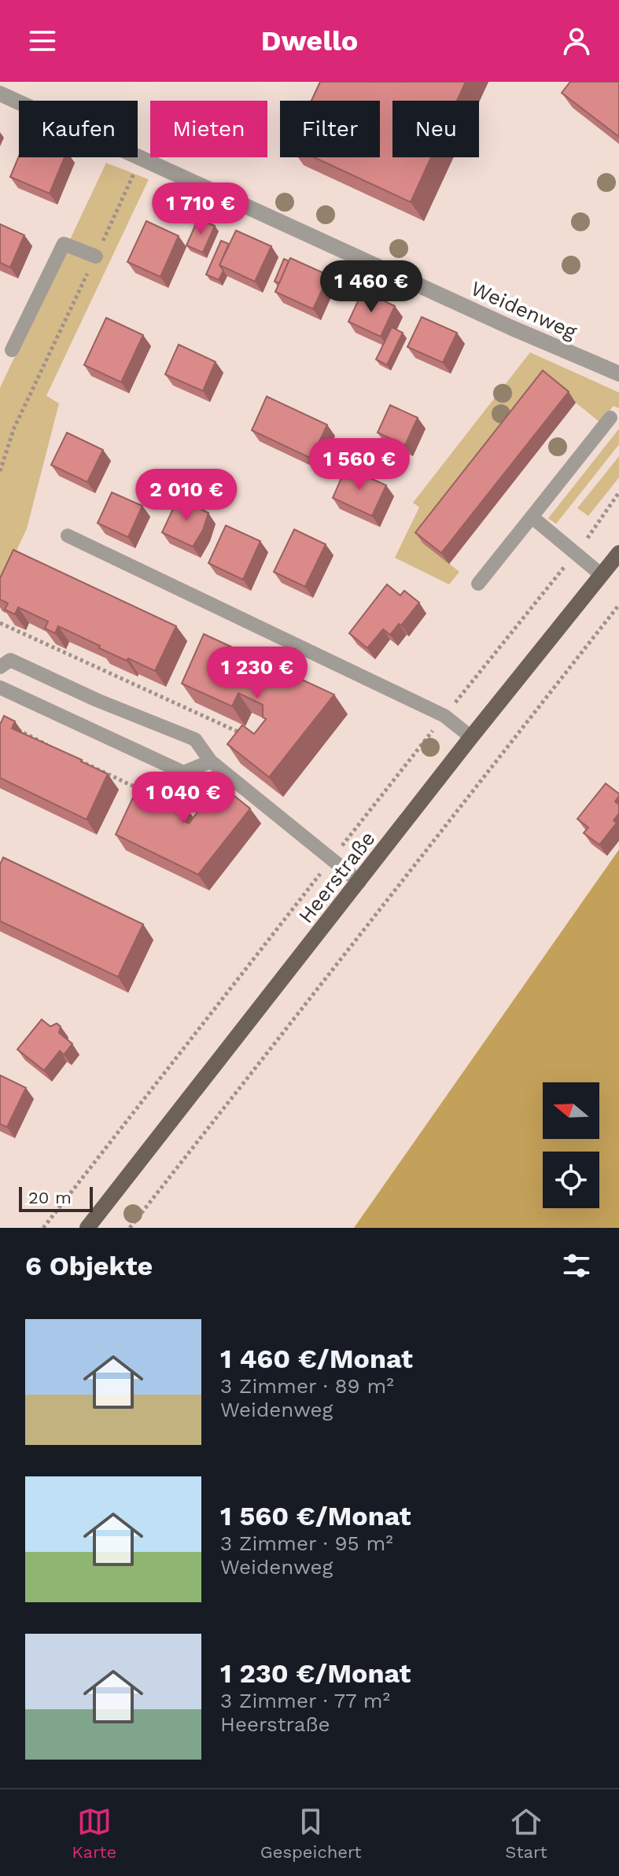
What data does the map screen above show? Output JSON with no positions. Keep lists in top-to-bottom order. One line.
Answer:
{"streets":{"main road":["Heerstraße"],"street":["Weidenweg"]},"scale_bar":"20 m","north":"left","page":{"header":"Dwello","chip":["Kaufen","Mieten","Filter","Neu"],"price":["1 710 €","1 460 €","1 560 €","2 010 €","1 230 €","1 040 €"],"scale":"20 m","heading":"6 Objekte","list":[{"name":"1 460 €/Monat","note":"3 Zimmer · 89 m² · Weidenweg"},{"name":"1 560 €/Monat","note":"3 Zimmer · 95 m² · Weidenweg"},{"name":"1 230 €/Monat","note":"3 Zimmer · 77 m² · Heerstraße"}],"tabs":["Karte","Gespeichert","Start"]}}
